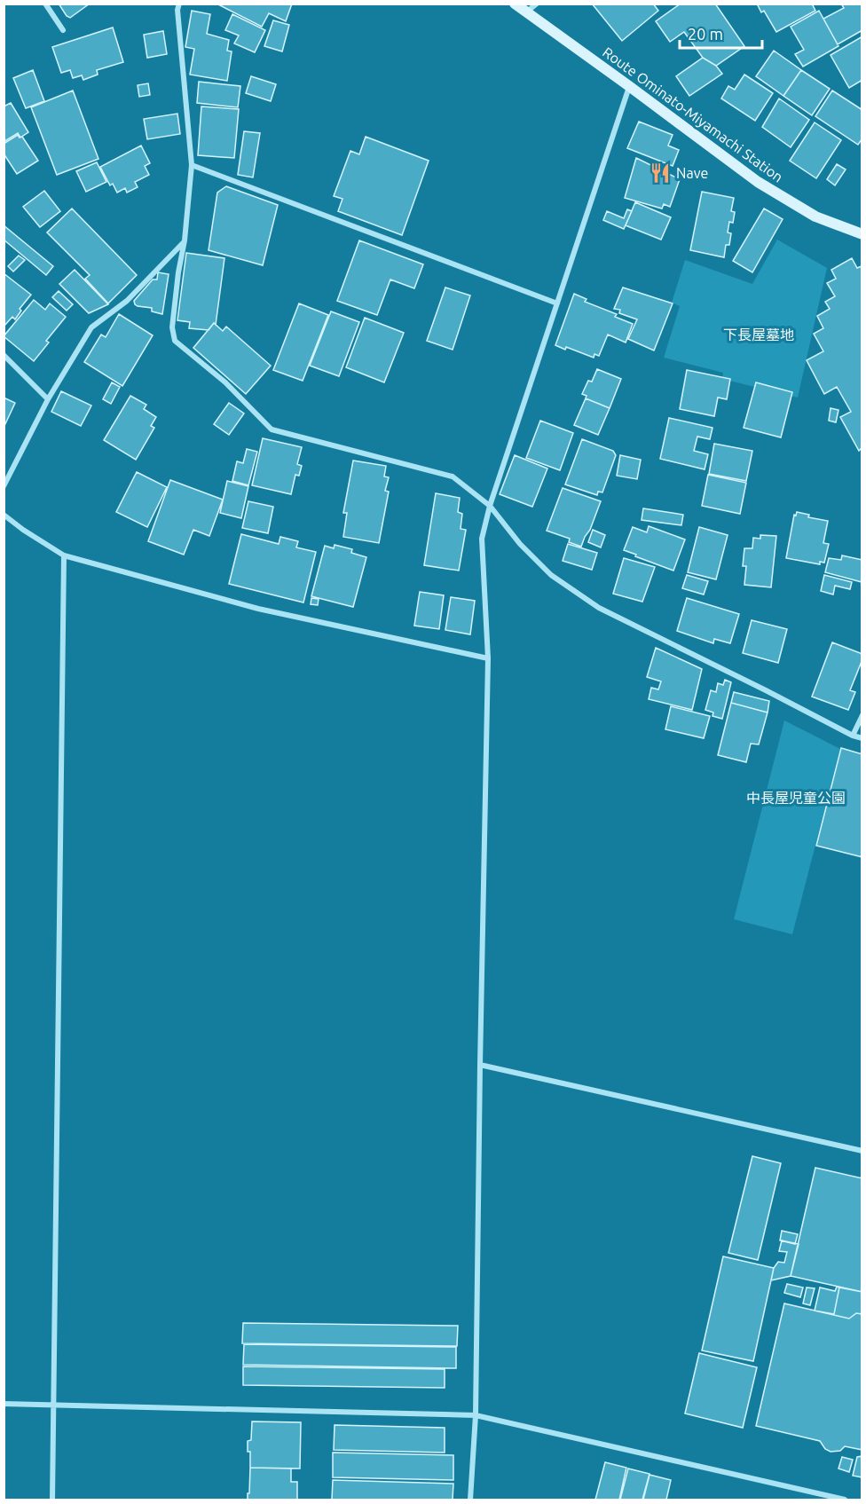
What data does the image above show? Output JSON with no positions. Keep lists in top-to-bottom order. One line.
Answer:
{"streets":{"main road":["Route Ominato-Miyamachi Station"]},"parks":["下長屋墓地","中長屋児童公園"],"places":{"restaurant":["Nave"]},"scale_bar":"20 m"}
